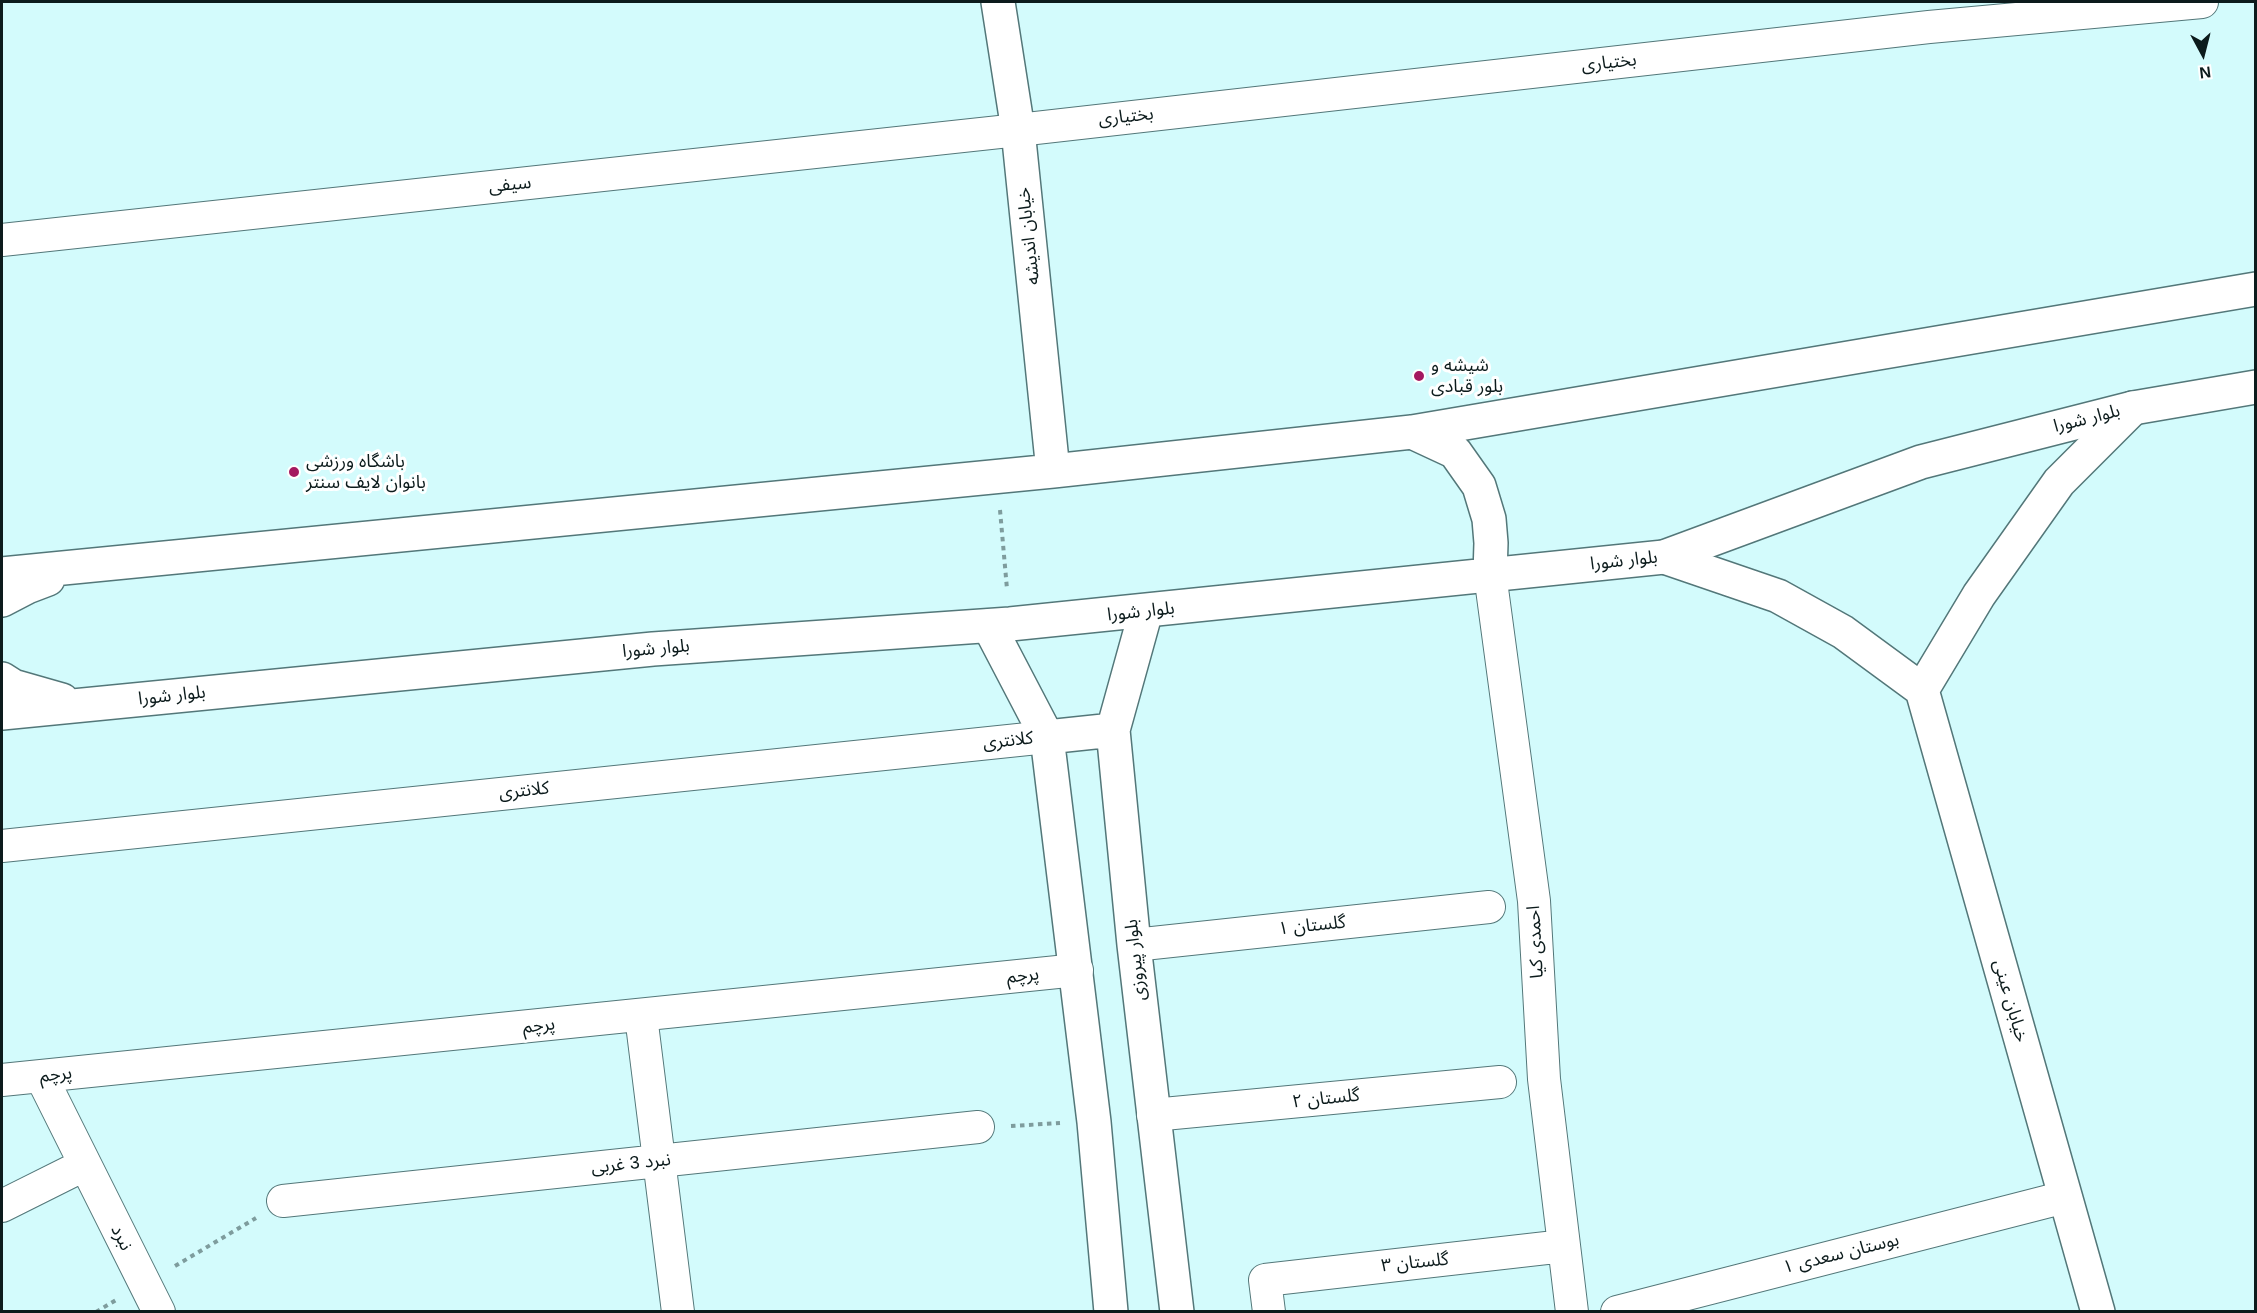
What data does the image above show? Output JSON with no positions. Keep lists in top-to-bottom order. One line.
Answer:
{"streets":{"main road":["خیابان اندیشه","بلوار شورا","بلوار پیروزی","خیابان عینی"],"street":["بختیاری","سیفی","کلانتری","گلستان ۱","احمدی کیا","پرچم","گلستان ۲","نبرد 3 غربی","نبرد","بوستان سعدی ۱","گلستان ۳"]},"crossings":[["بختیاری","سیفی"],["بختیاری","خیابان اندیشه"],["سیفی","خیابان اندیشه"],["بلوار شورا","احمدی کیا"],["بلوار شورا","بلوار پیروزی"],["گلستان ۱","بلوار پیروزی"],["احمدی کیا","گلستان ۳"],["بلوار پیروزی","گلستان ۲"],["پرچم","نبرد"],["خیابان عینی","بوستان سعدی ۱"]],"places":["شیشه و بلور قبادی","باشگاه ورزشی بانوان لایف سنتر"],"north":"bottom"}
